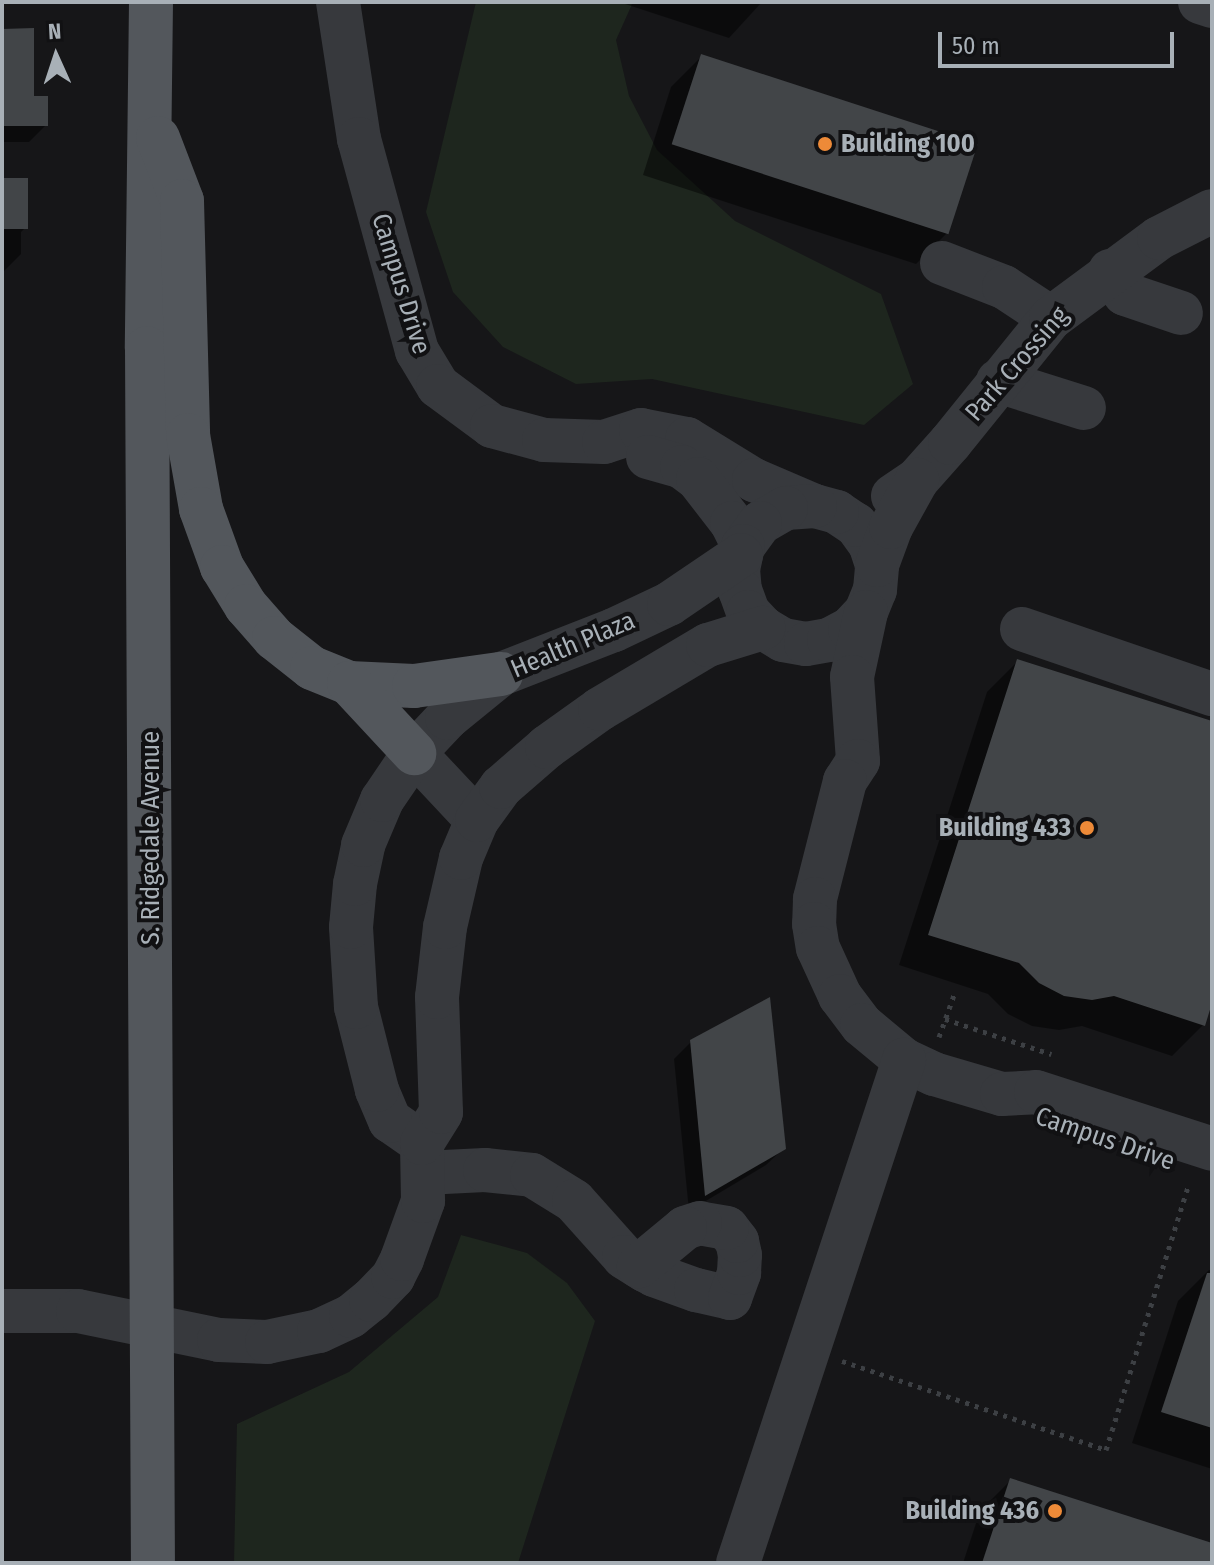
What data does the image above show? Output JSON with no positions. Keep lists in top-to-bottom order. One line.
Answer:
{"streets":{"main road":["S. Ridgedale Avenue"],"street":["Campus Drive","Park Crossing","Health Plaza"]},"crossings":[["Campus Drive","Park Crossing"],["Campus Drive","Health Plaza"],["Park Crossing","Health Plaza"]],"places":["Building 100","Building 433","Building 436"],"scale_bar":"50 m","north":"top"}
